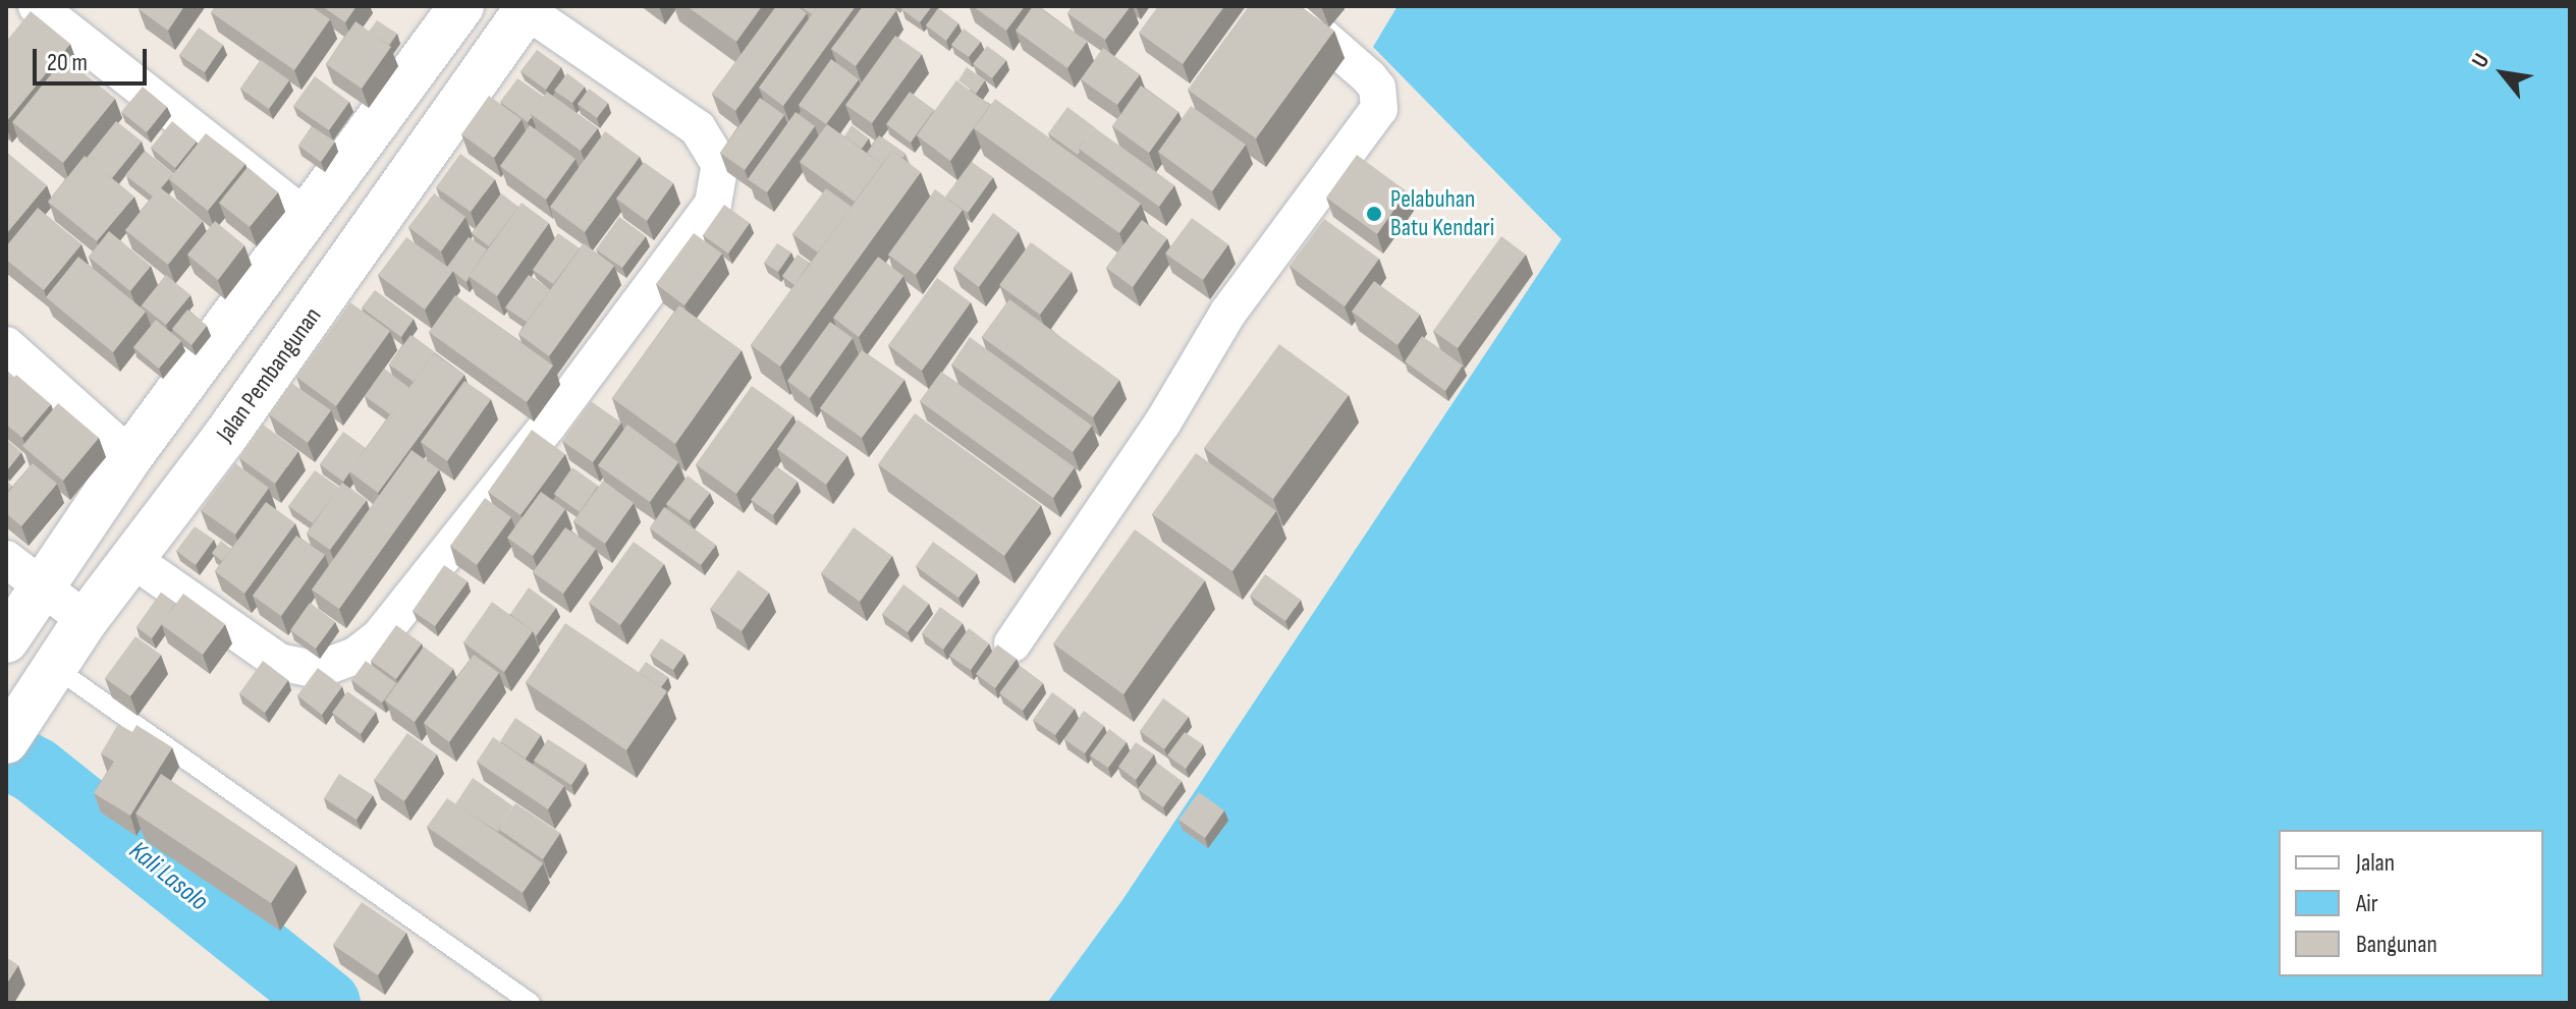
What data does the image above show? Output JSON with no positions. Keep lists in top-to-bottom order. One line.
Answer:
{"streets":{"main road":["Jalan Pembangunan"]},"water":["Kali Lasolo"],"places":["Pelabuhan Batu Kendari"],"legend":["Jalan","Air","Bangunan"],"scale_bar":"20 m","north":"top left"}
